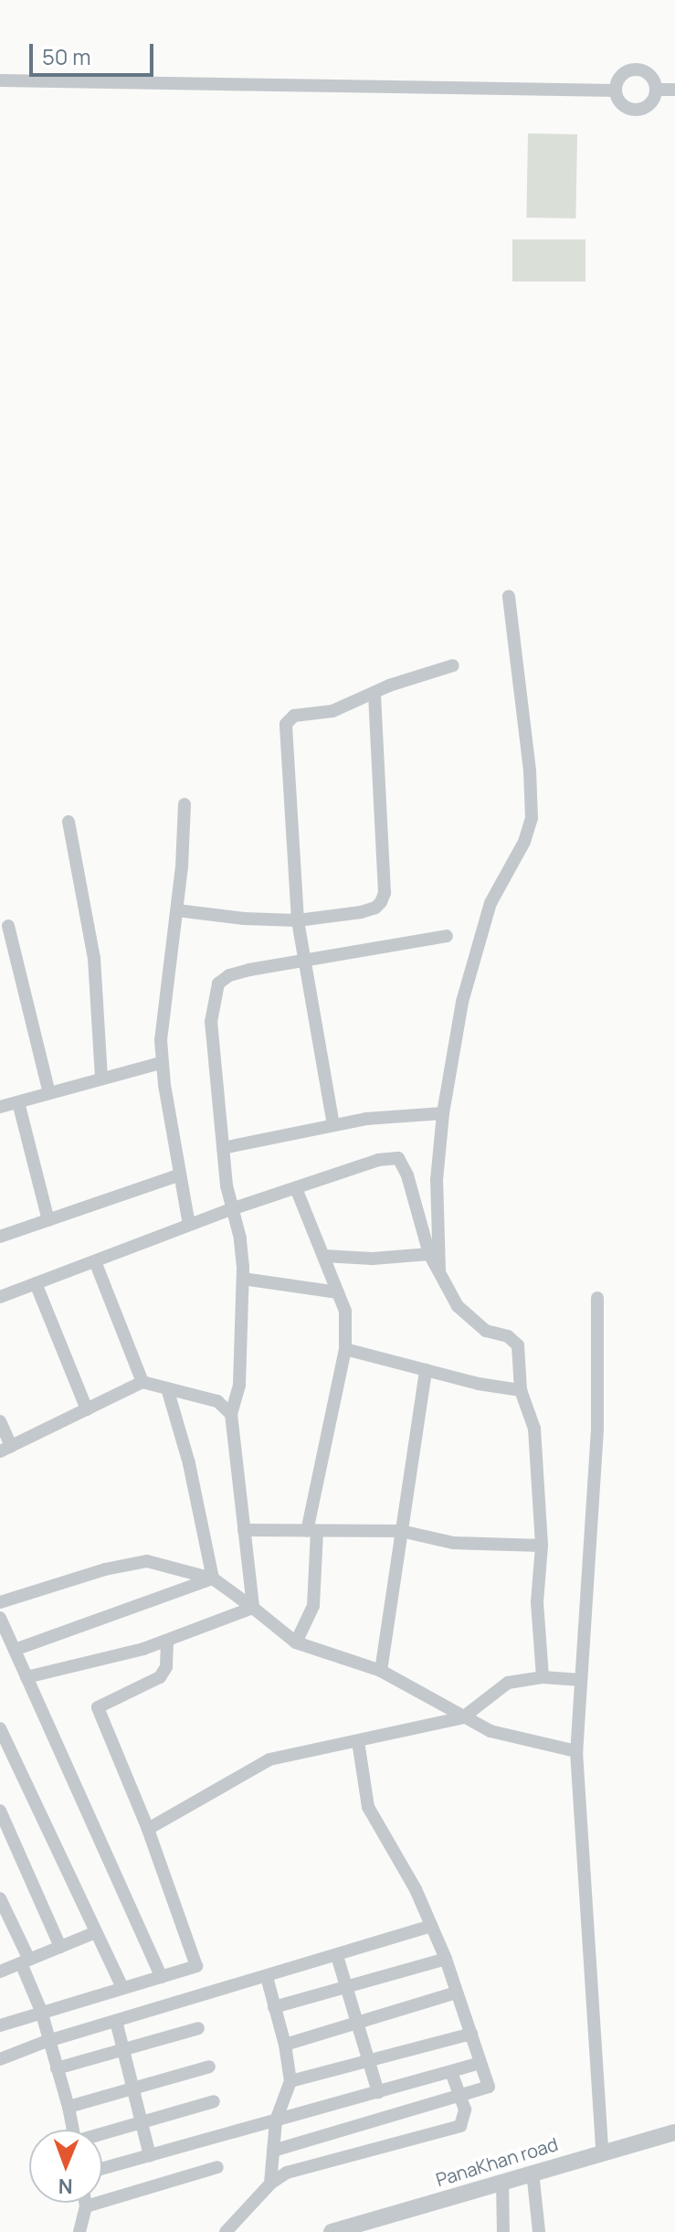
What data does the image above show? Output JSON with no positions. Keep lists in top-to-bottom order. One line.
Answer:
{"streets":{"street":["PanaKhan road"]},"scale_bar":"50 m","north":"bottom"}
